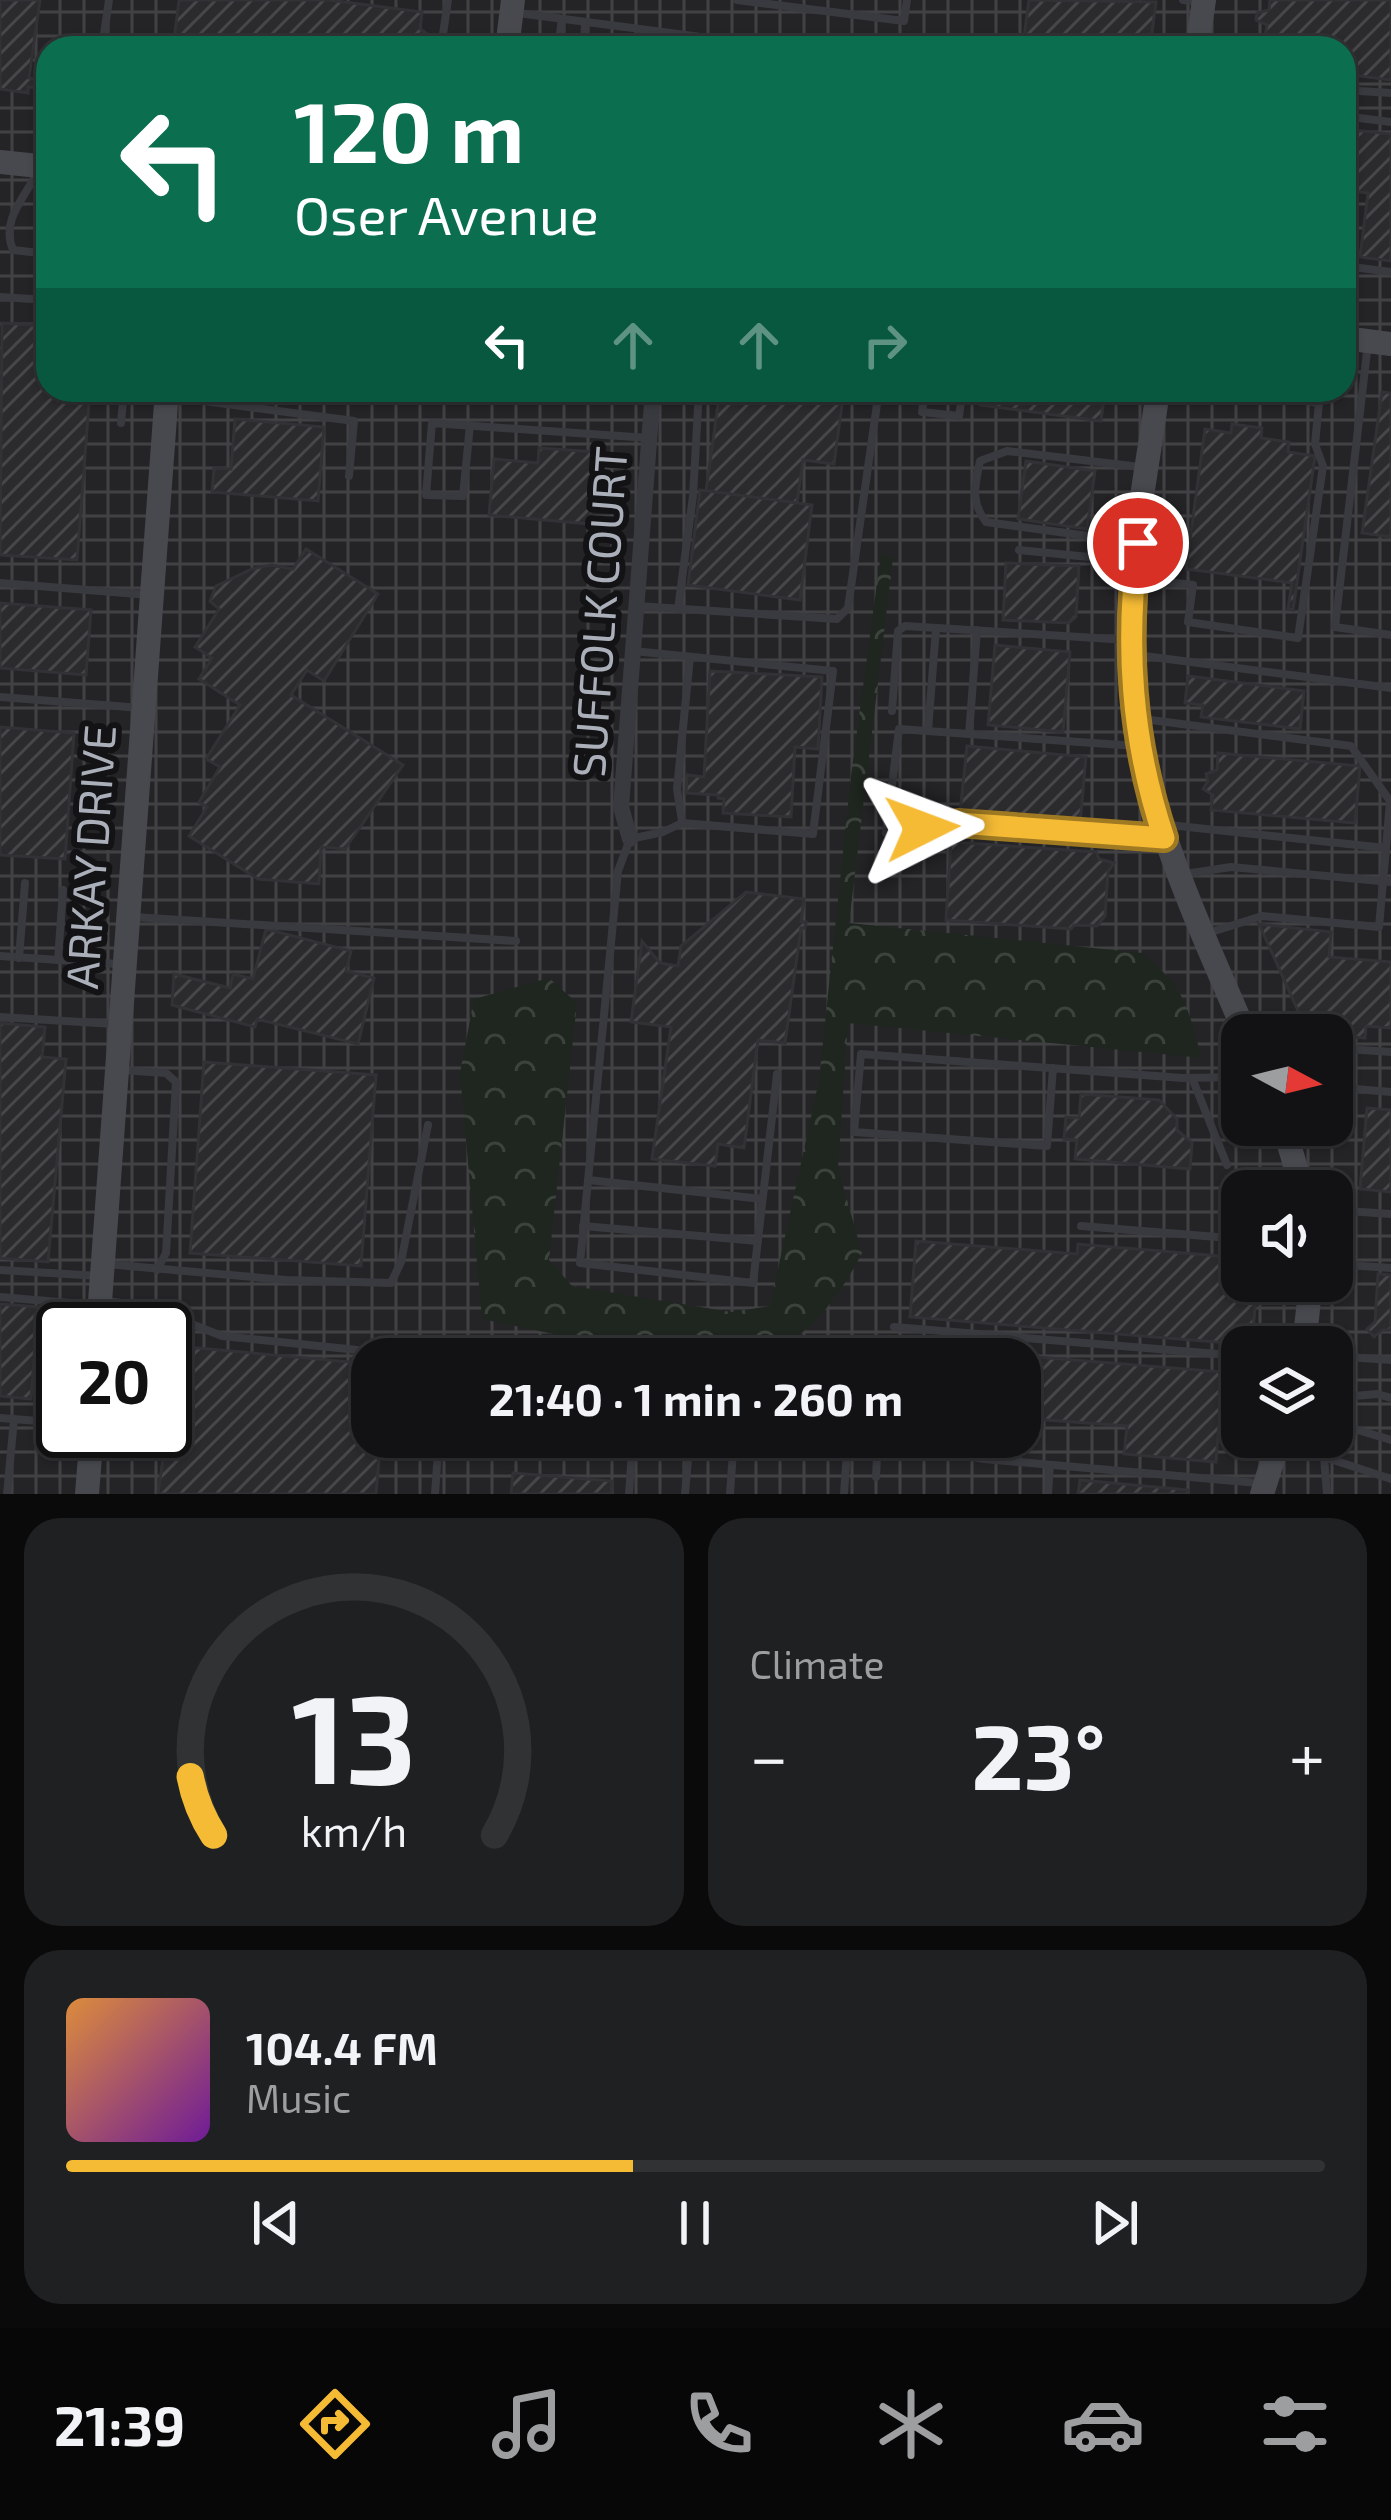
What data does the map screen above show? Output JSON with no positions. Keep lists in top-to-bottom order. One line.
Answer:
{"streets":{"street":["SUFFOLK COURT","ARKAY DRIVE"]},"north":"right","page":{"turn":["120 m","Oser Avenue"],"limit":"20","trip":"21:40 · 1 min · 260 m","tile":"Climate","heat":["−","23°","+"],"song":["104.4 FM","Music"],"tabs":"21:39","gauge":["13","km/h"]}}
